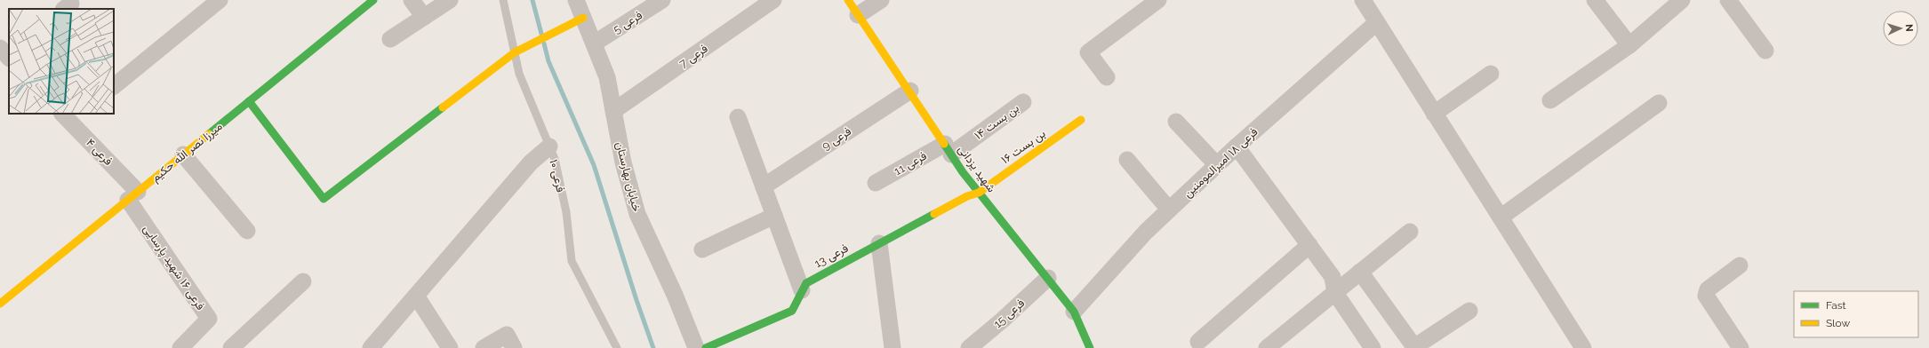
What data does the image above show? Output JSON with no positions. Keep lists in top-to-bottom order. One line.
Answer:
{"streets":{"street":["فرعی 5","فرعی 7","بن بست ۱۴","فرعی 9","بن بست ۱۶","فرعی ۴","میرزا نصر الله حکیم","فرعی ۱۸ امیرالمومنین","فرعی 11","شهید یزدانی","خیابان بهارستان","فرعی 13","فرعی ۱۶ شهید پارسایی","فرعی 15"],"lane":["فرعی ۱۰"]},"crossings":[["فرعی 5","خیابان بهارستان"],["فرعی 7","خیابان بهارستان"],["بن بست ۱۴","فرعی 11"],["بن بست ۱۴","شهید یزدانی"],["فرعی 9","شهید یزدانی"],["بن بست ۱۶","شهید یزدانی"],["بن بست ۱۶","فرعی 13"],["فرعی ۴","میرزا نصر الله حکیم"],["فرعی ۴","فرعی ۱۶ شهید پارسایی"],["میرزا نصر الله حکیم","فرعی ۱۶ شهید پارسایی"],["فرعی ۱۸ امیرالمومنین","شهید یزدانی"],["فرعی 11","شهید یزدانی"],["شهید یزدانی","فرعی 13"],["شهید یزدانی","فرعی 15"]],"legend":["Fast","Slow"],"north":"right"}
